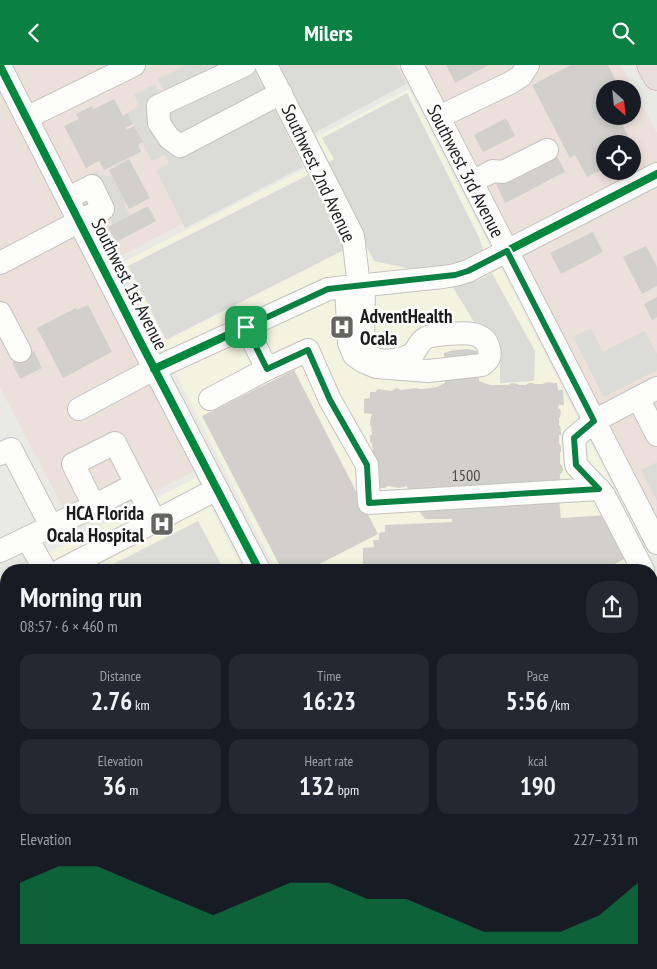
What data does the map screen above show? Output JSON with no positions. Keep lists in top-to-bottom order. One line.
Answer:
{"streets":{"street":["Southwest 3rd Avenue","Southwest 2nd Avenue","Southwest 1st Avenue"]},"places":{"hospital":["AdventHealth Ocala","HCA Florida Ocala Hospital"]},"house_numbers":["1500"],"north":"bottom right","page":{"header":"Milers","heading":["Morning run","08:57 · 6 × 460 m"],"stats":[["Distance","2.76 km"],["Time","16:23"],["Pace","5:56 /km"],["Elevation","36 m"],["Heart rate","132 bpm"],["kcal","190"]],"chart":["Elevation","227–231 m"]}}
